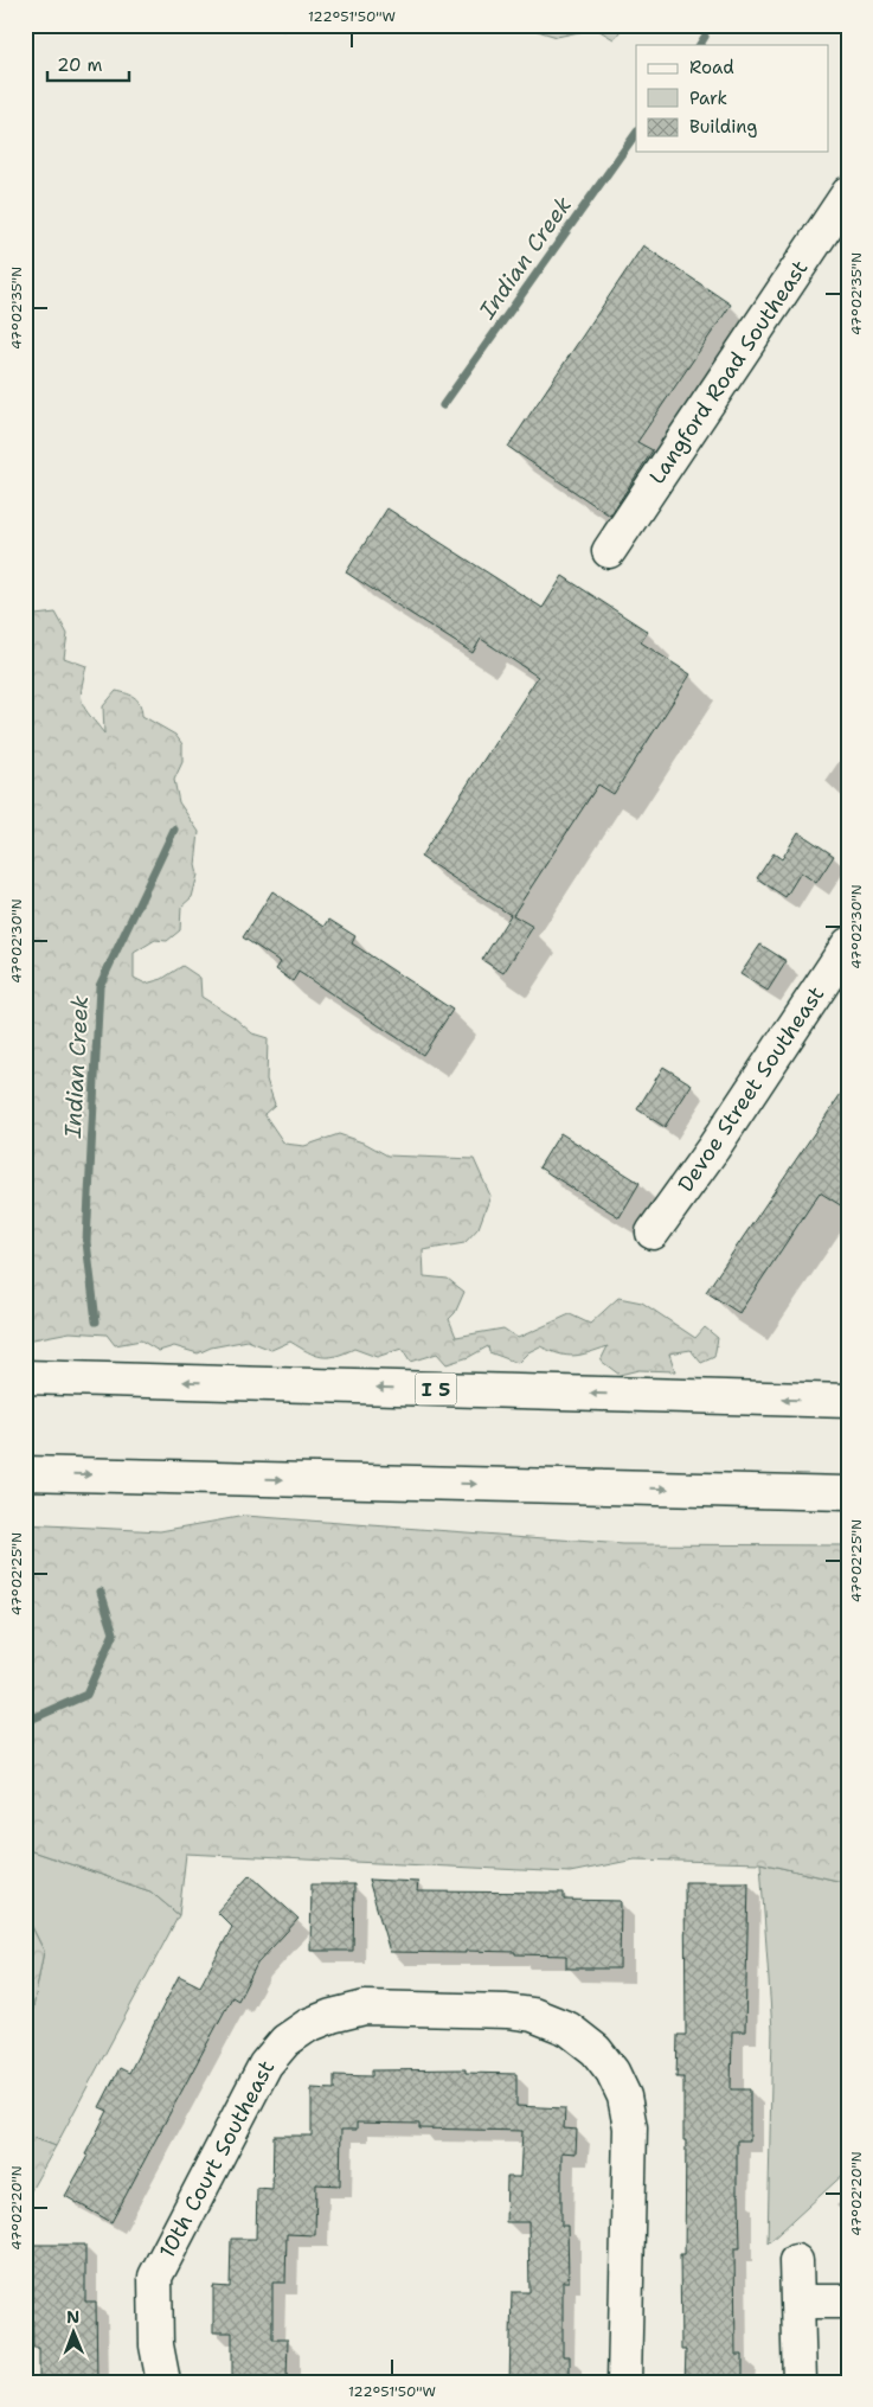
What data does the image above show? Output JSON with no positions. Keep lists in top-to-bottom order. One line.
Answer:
{"streets":{"main road":["Langford Road Southeast","Devoe Street Southeast","I 5","10th Court Southeast"]},"water":["Indian Creek"],"legend":["Road","Park","Building"],"scale_bar":"20 m","north":"top","coordinates":["122°51'50\"W","47°02'35\"N","47°02'30\"N","47°02'25\"N","47°02'20\"N"]}
